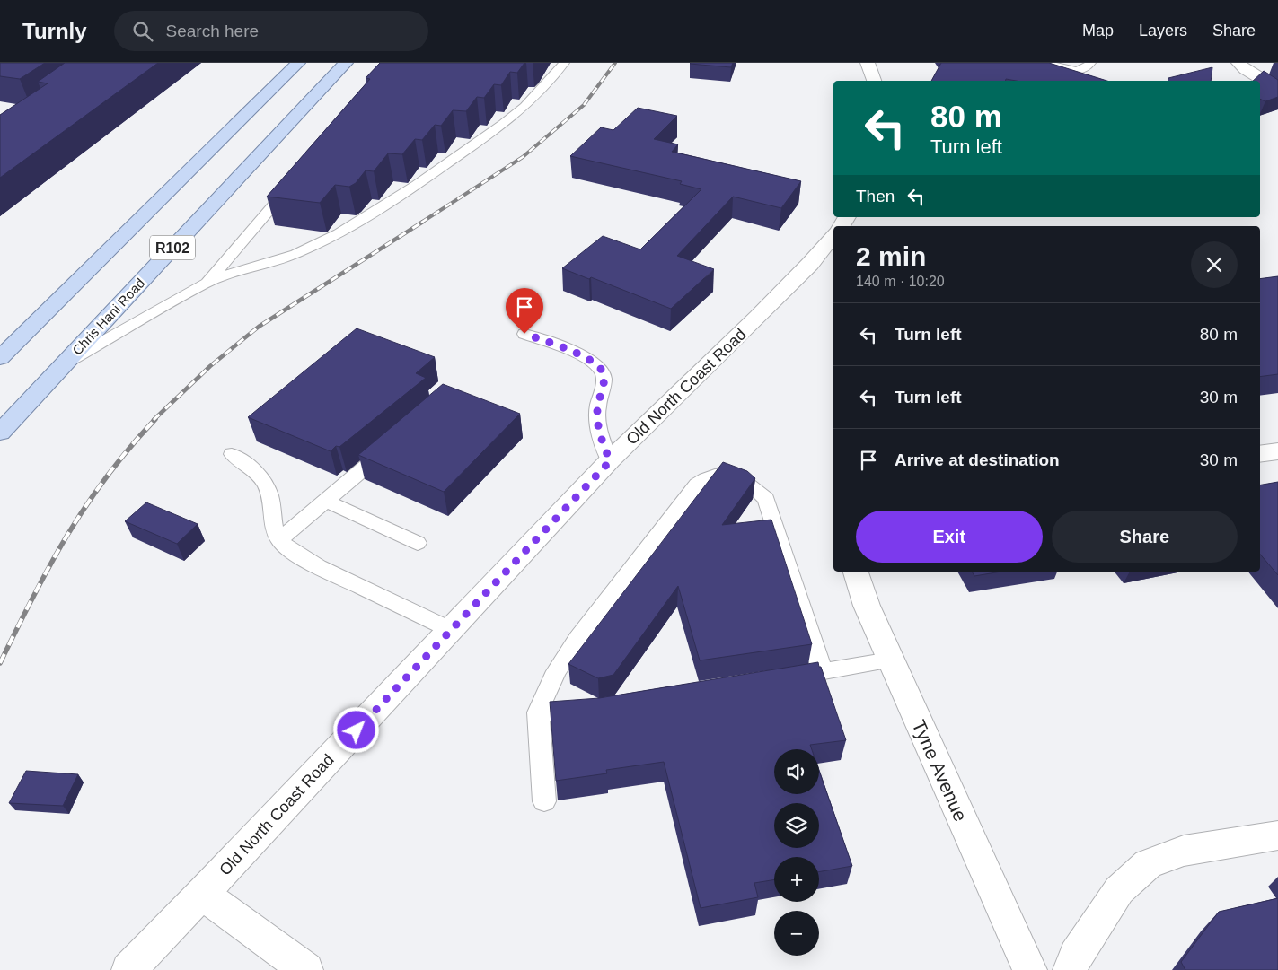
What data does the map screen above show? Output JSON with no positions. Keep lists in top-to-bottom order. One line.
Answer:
{"streets":{"main road":["R102","Chris Hani Road"],"street":["Old North Coast Road","Tyne Avenue"]},"page":{"header":"Turnly","search":"Search here","nav":["Map","Layers","Share"],"turn":["80 m","Turn left"],"then":"Then","heading":["2 min","140 m · 10:20"],"list":[{"name":"Turn left","value":"80 m"},{"name":"Turn left","value":"30 m"},{"name":"Arrive at destination","value":"30 m"}],"buttons":["Exit","Share"],"map_buttons":["+","−"]}}
